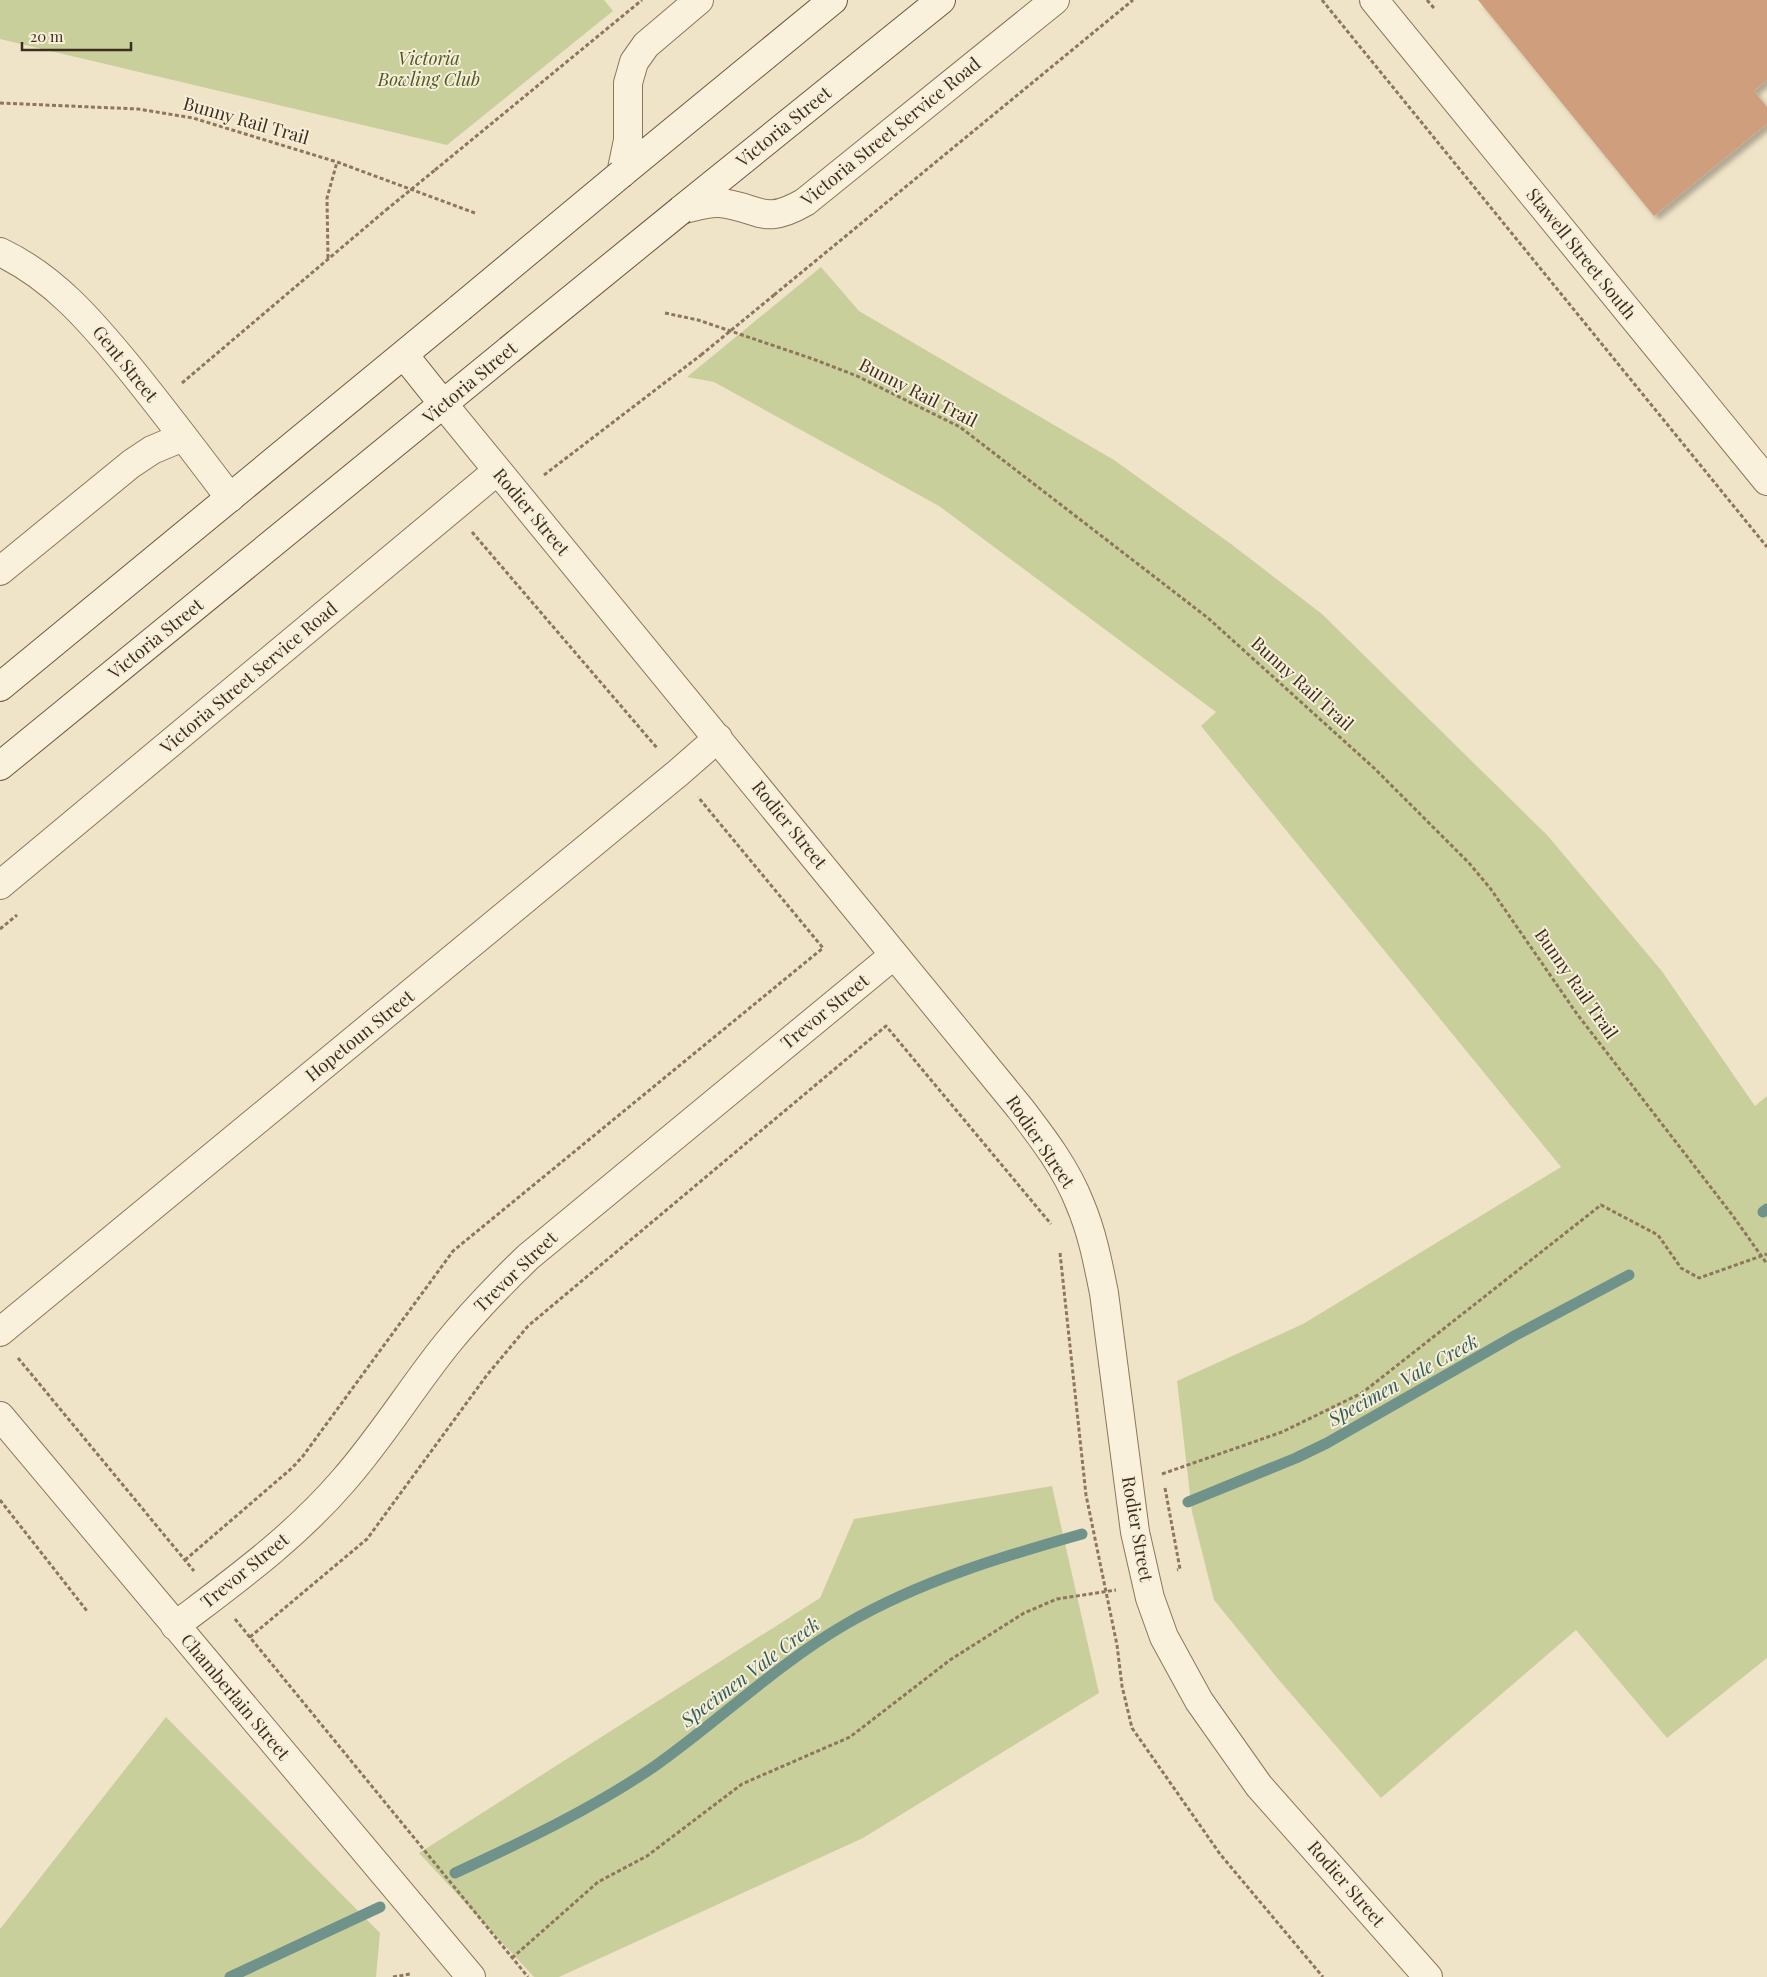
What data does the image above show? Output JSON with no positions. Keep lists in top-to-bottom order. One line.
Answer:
{"streets":{"street":["Victoria Street","Victoria Street Service Road","Stawell Street South","Gent Street","Rodier Street","Trevor Street","Hopetoun Street","Chamberlain Street"],"path":["Bunny Rail Trail"]},"crossings":[["Victoria Street","Victoria Street Service Road"],["Victoria Street","Rodier Street"],["Victoria Street Service Road","Rodier Street"],["Rodier Street","Trevor Street"],["Rodier Street","Hopetoun Street"],["Trevor Street","Chamberlain Street"]],"water":["Specimen Vale Creek"],"parks":["Victoria Bowling Club"],"scale_bar":"20 m"}
